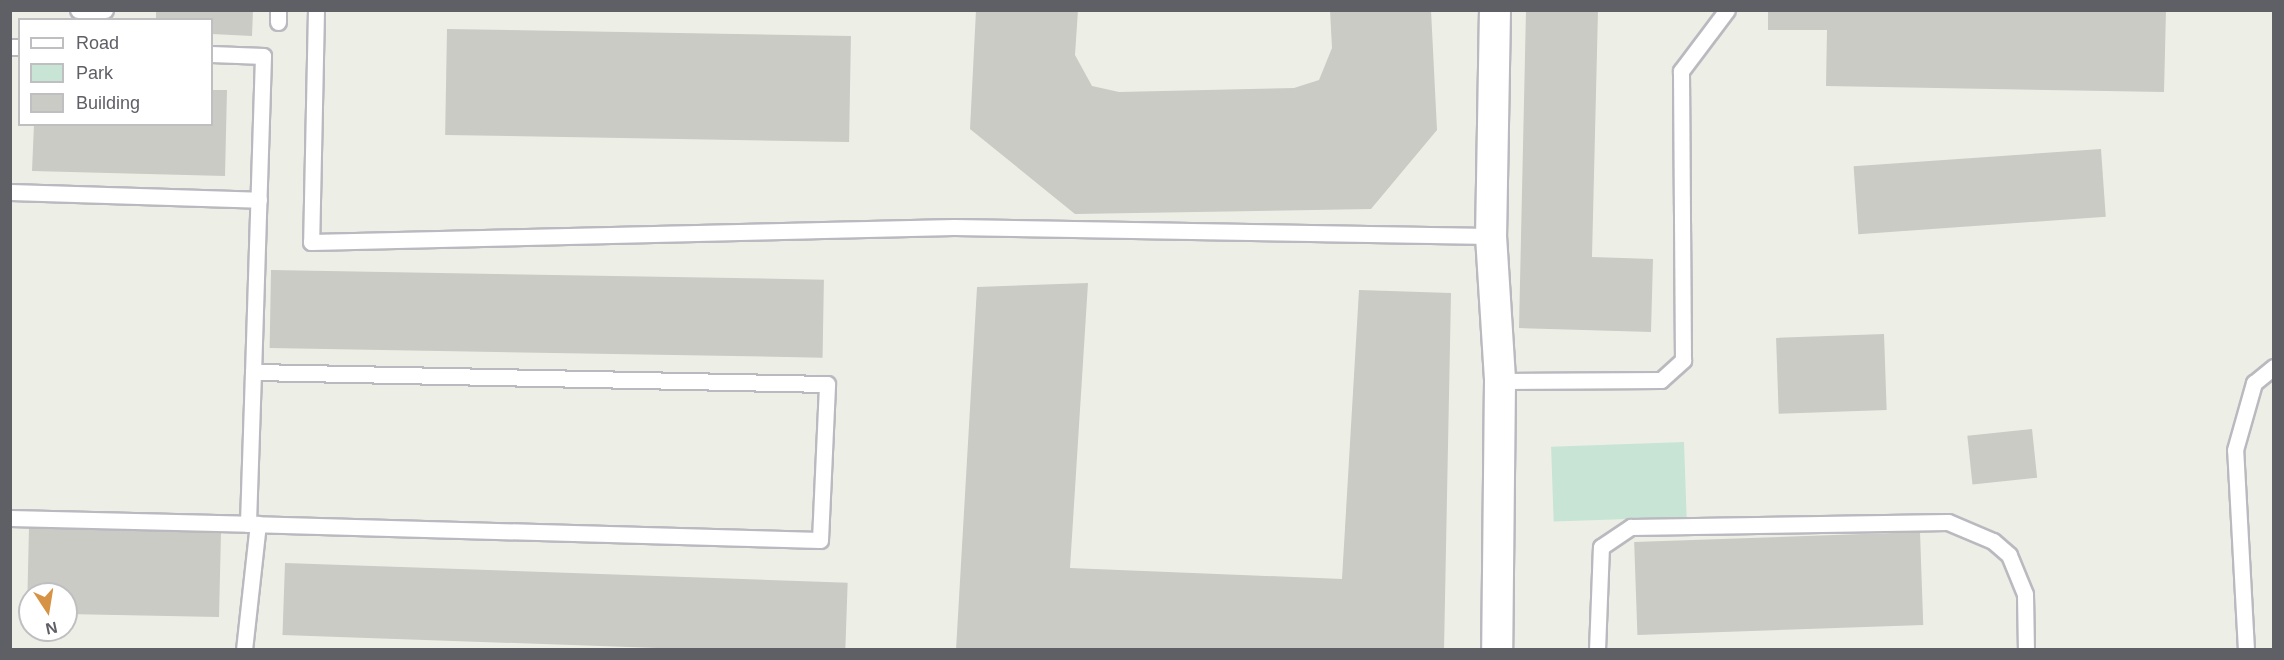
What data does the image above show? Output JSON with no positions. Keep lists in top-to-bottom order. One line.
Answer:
{"legend":["Road","Park","Building"],"north":"bottom"}
